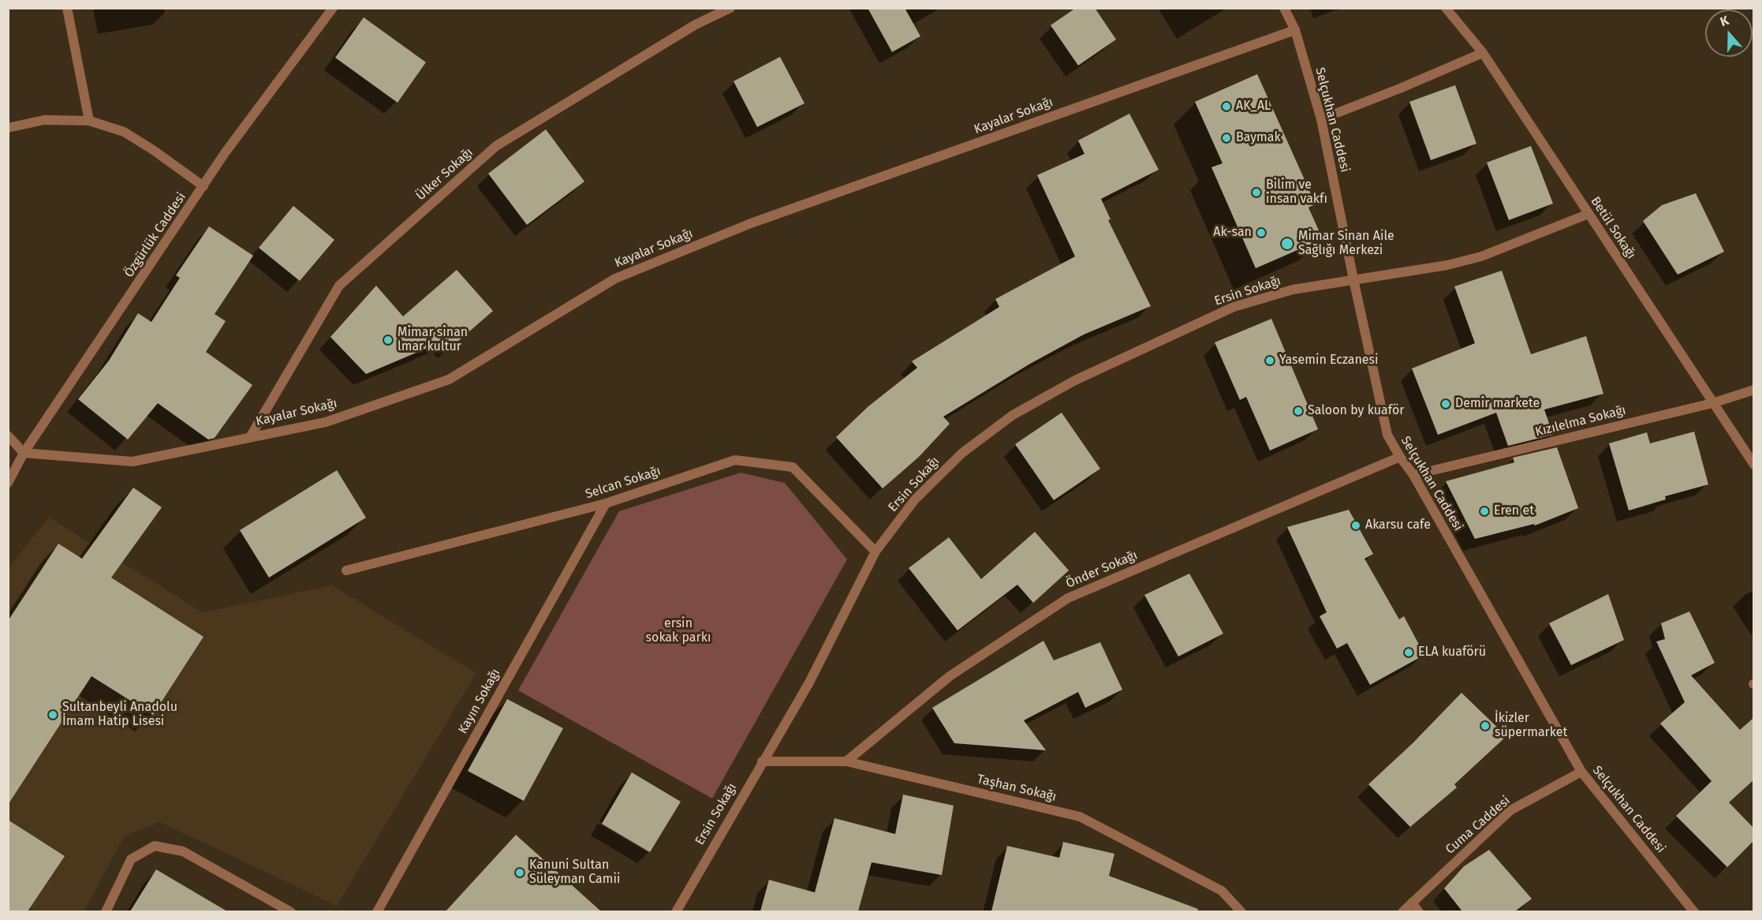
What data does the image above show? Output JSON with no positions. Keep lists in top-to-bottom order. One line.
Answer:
{"streets":{"street":["Kayalar Sokağı","Selçukhan Caddesi","Ülker Sokağı","Betül Sokağı","Özgürlük Caddesi","Ersin Sokağı","Kızılelma Sokağı","Selcan Sokağı","Önder Sokağı","Kayın Sokağı","Taşhan Sokağı","Cuma Caddesi"]},"crossings":[["Kayalar Sokağı","Selçukhan Caddesi"],["Kayalar Sokağı","Ülker Sokağı"],["Kayalar Sokağı","Özgürlük Caddesi"],["Selçukhan Caddesi","Ersin Sokağı"],["Selçukhan Caddesi","Kızılelma Sokağı"],["Selçukhan Caddesi","Önder Sokağı"],["Selçukhan Caddesi","Cuma Caddesi"],["Betül Sokağı","Ersin Sokağı"],["Betül Sokağı","Kızılelma Sokağı"],["Ersin Sokağı","Selcan Sokağı"],["Ersin Sokağı","Taşhan Sokağı"],["Selcan Sokağı","Kayın Sokağı"],["Önder Sokağı","Taşhan Sokağı"]],"parks":["ersin sokak parkı"],"places":["AK_AL","Baymak","Bilim ve insan vakfı","Ak-san","Mimar Sinan Aile Sağlığı Merkezi","Mimar sinan lmar kultur","Yasemin Eczanesi","Demir markete","Saloon by kuaför","Eren et","Akarsu cafe","ELA kuaförü","Sultanbeyli Anadolu İmam Hatip Lisesi","İkizler süpermarket","Kanuni Sultan Süleyman Camii"],"north":"top"}
